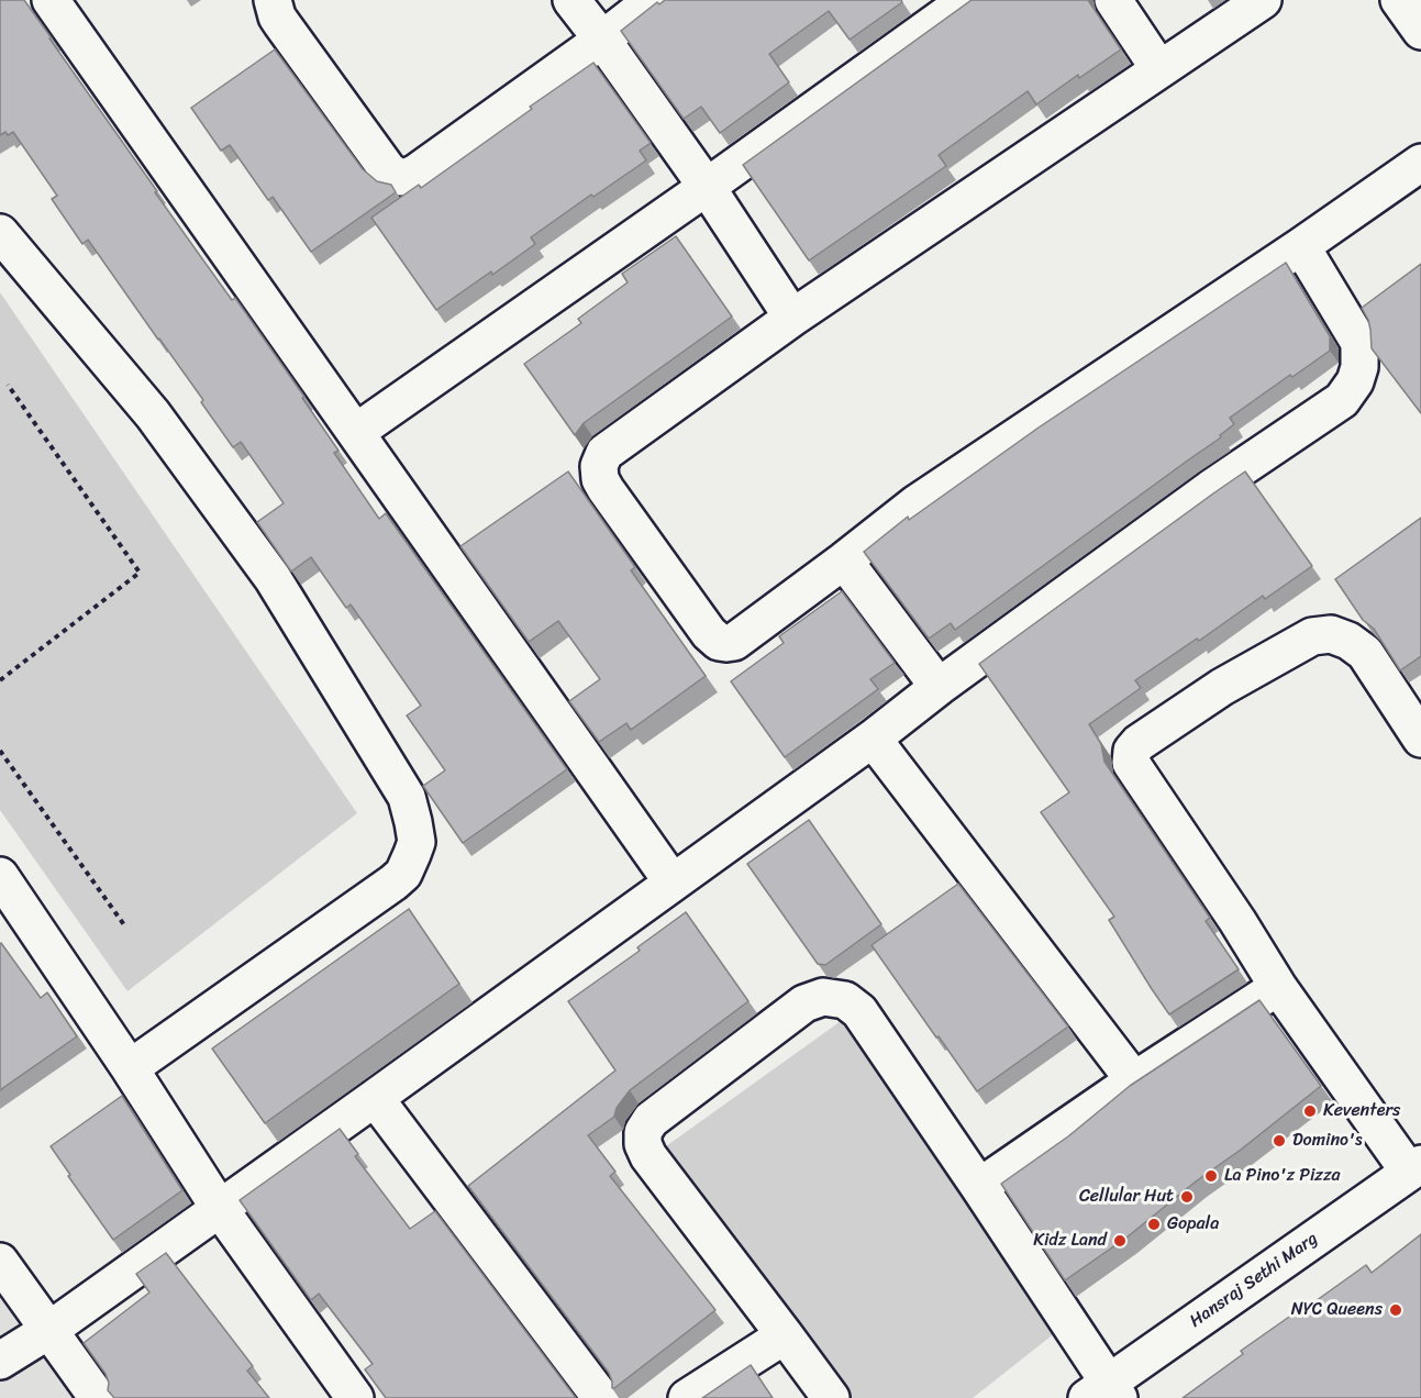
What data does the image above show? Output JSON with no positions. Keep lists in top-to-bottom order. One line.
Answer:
{"streets":{"street":["Hansraj Sethi Marg"]},"places":["Keventers","Domino's","La Pino'z Pizza","Cellular Hut","Gopala","Kidz Land","NYC Queens"]}
